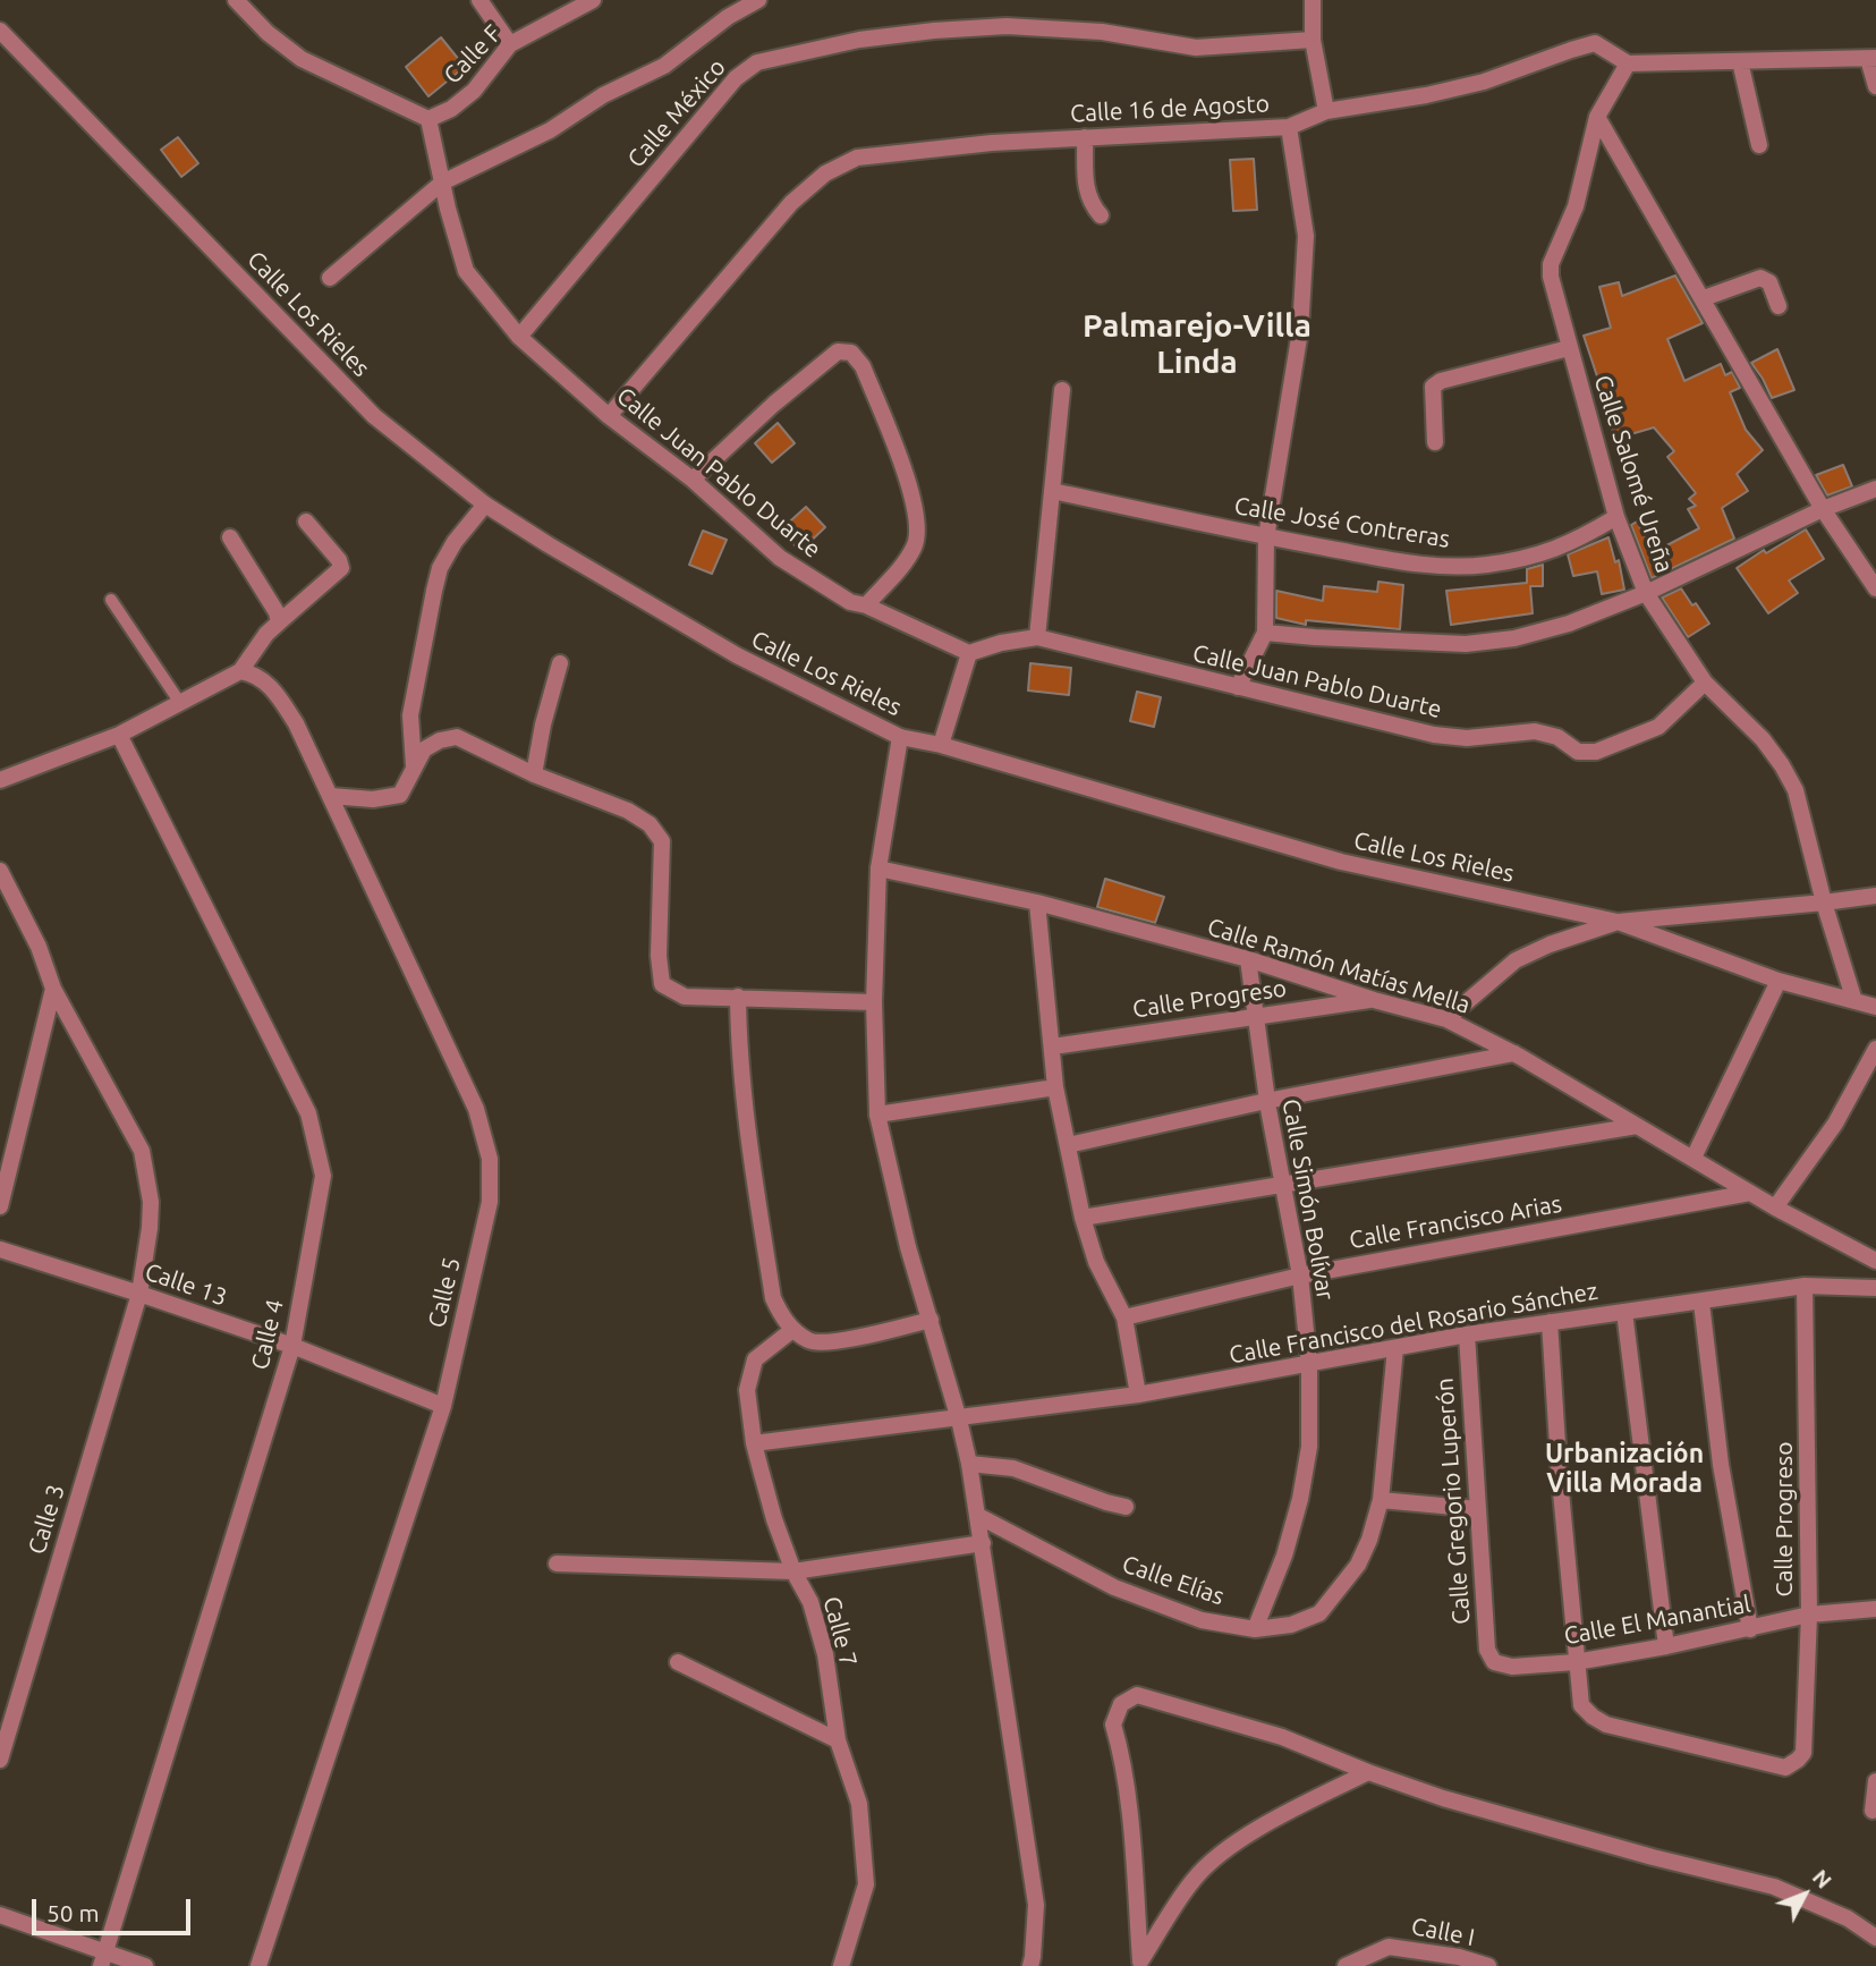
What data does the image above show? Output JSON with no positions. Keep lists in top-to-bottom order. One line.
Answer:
{"streets":{"street":["Calle F","Calle 16 de Agosto","Calle México","Calle Los Rieles","Calle Juan Pablo Duarte","Calle Salomé Ureña","Calle José Contreras","Calle Ramón Matías Mella","Calle Progreso","Calle Simón Bolívar","Calle Francisco Arias","Calle 13","Calle 5","Calle Francisco del Rosario Sánchez","Calle 4","Calle Gregorio Luperón","Calle 3","Calle Elías","Calle El Manantial","Calle 7","Calle I"]},"crossings":[["Calle F","Calle Juan Pablo Duarte"],["Calle 16 de Agosto","Calle Juan Pablo Duarte"],["Calle 16 de Agosto","Calle Salomé Ureña"],["Calle México","Calle Juan Pablo Duarte"],["Calle Los Rieles","Calle Salomé Ureña"],["Calle Juan Pablo Duarte","Calle Salomé Ureña"],["Calle Salomé Ureña","Calle José Contreras"],["Calle Ramón Matías Mella","Calle Progreso"],["Calle Ramón Matías Mella","Calle Simón Bolívar"],["Calle Ramón Matías Mella","Calle Francisco Arias"],["Calle Progreso","Calle Simón Bolívar"],["Calle Progreso","Calle Francisco del Rosario Sánchez"],["Calle Progreso","Calle El Manantial"],["Calle Simón Bolívar","Calle Francisco Arias"],["Calle Simón Bolívar","Calle Francisco del Rosario Sánchez"],["Calle Simón Bolívar","Calle Elías"],["Calle 13","Calle 5"],["Calle 13","Calle 4"],["Calle 13","Calle 3"],["Calle Francisco del Rosario Sánchez","Calle Gregorio Luperón"],["Calle Francisco del Rosario Sánchez","Calle Elías"],["Calle Francisco del Rosario Sánchez","Calle 7"],["Calle Gregorio Luperón","Calle El Manantial"]],"districts":["Palmarejo-Villa Linda","Urbanización Villa Morada"],"scale_bar":"50 m","north":"top right"}
